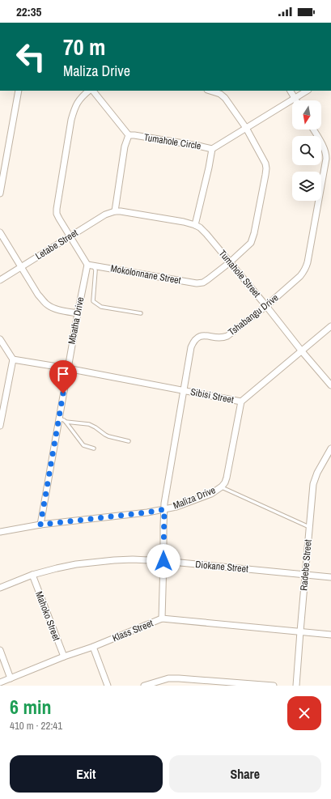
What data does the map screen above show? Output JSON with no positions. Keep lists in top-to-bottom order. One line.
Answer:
{"streets":{"street":["Tumahole Circle","Letabe Street","Tumahole Street","Mokolonnane Street","Tshabangu Drive","Mbatha Drive","Sibisi Street","Maliza Drive","Radebe Street","Diokane Street","Mahoko Street","Klass Street"]},"crossings":[["Tumahole Circle","Tumahole Street"],["Tumahole Street","Mokolonnane Street"],["Tumahole Street","Tshabangu Drive"],["Mokolonnane Street","Mbatha Drive"],["Tshabangu Drive","Sibisi Street"],["Tshabangu Drive","Maliza Drive"],["Tshabangu Drive","Diokane Street"],["Tshabangu Drive","Klass Street"],["Mbatha Drive","Sibisi Street"],["Mbatha Drive","Maliza Drive"],["Sibisi Street","Maliza Drive"],["Radebe Street","Diokane Street"],["Radebe Street","Klass Street"],["Diokane Street","Mahoko Street"],["Mahoko Street","Klass Street"]],"north":"bottom","page":{"status":"22:35","turn":["70 m","Maliza Drive"],"heading":["6 min","410 m · 22:41"],"buttons":["Exit","Share"]}}
